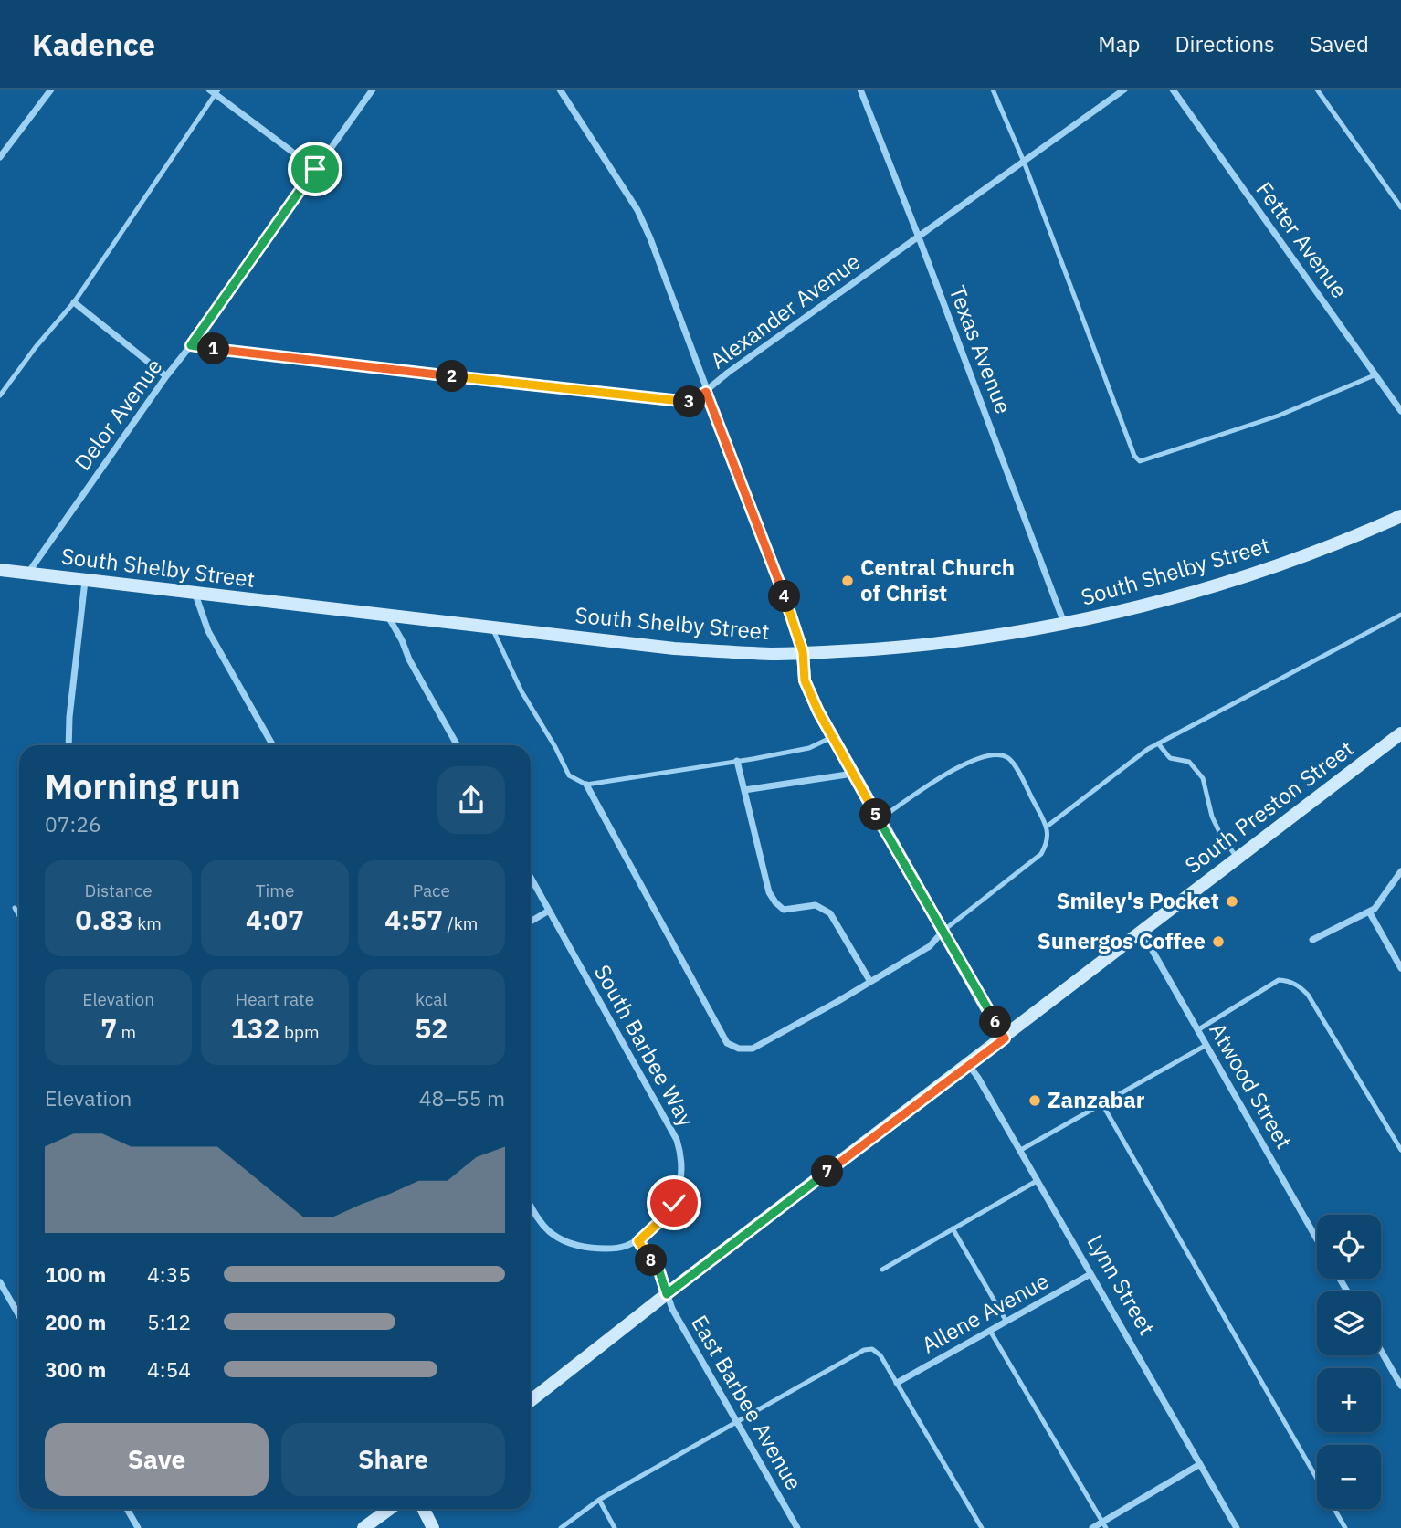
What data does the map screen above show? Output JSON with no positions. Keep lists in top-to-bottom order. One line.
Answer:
{"streets":{"main road":["South Shelby Street","South Preston Street"],"street":["Fetter Avenue","Alexander Avenue","Texas Avenue","Delor Avenue","South Barbee Way","Atwood Street","Lynn Street","Allene Avenue","East Barbee Avenue"]},"crossings":[["Alexander Avenue","Texas Avenue"],["Alexander Avenue","Delor Avenue"],["Texas Avenue","South Shelby Street"],["Delor Avenue","South Shelby Street"],["South Preston Street","Atwood Street"],["South Preston Street","Lynn Street"],["South Preston Street","East Barbee Avenue"],["South Barbee Way","East Barbee Avenue"],["Lynn Street","Allene Avenue"]],"places":["Central Church of Christ","Smiley's Pocket","Sunergos Coffee","Zanzabar"],"page":{"header":"Kadence","nav":["Map","Directions","Saved"],"pins":["1","2","3","4","5","6","7","8"],"heading":["Morning run","07:26"],"stats":[["Distance","0.83 km"],["Time","4:07"],["Pace","4:57 /km"],["Elevation","7 m"],["Heart rate","132 bpm"],["kcal","52"]],"chart":["Elevation","48–55 m"],"map_buttons":["+","−"],"list":[{"name":"100 m","note":"4:35"},{"name":"200 m","note":"5:12"},{"name":"300 m","note":"4:54"}],"buttons":["Save","Share"]}}
